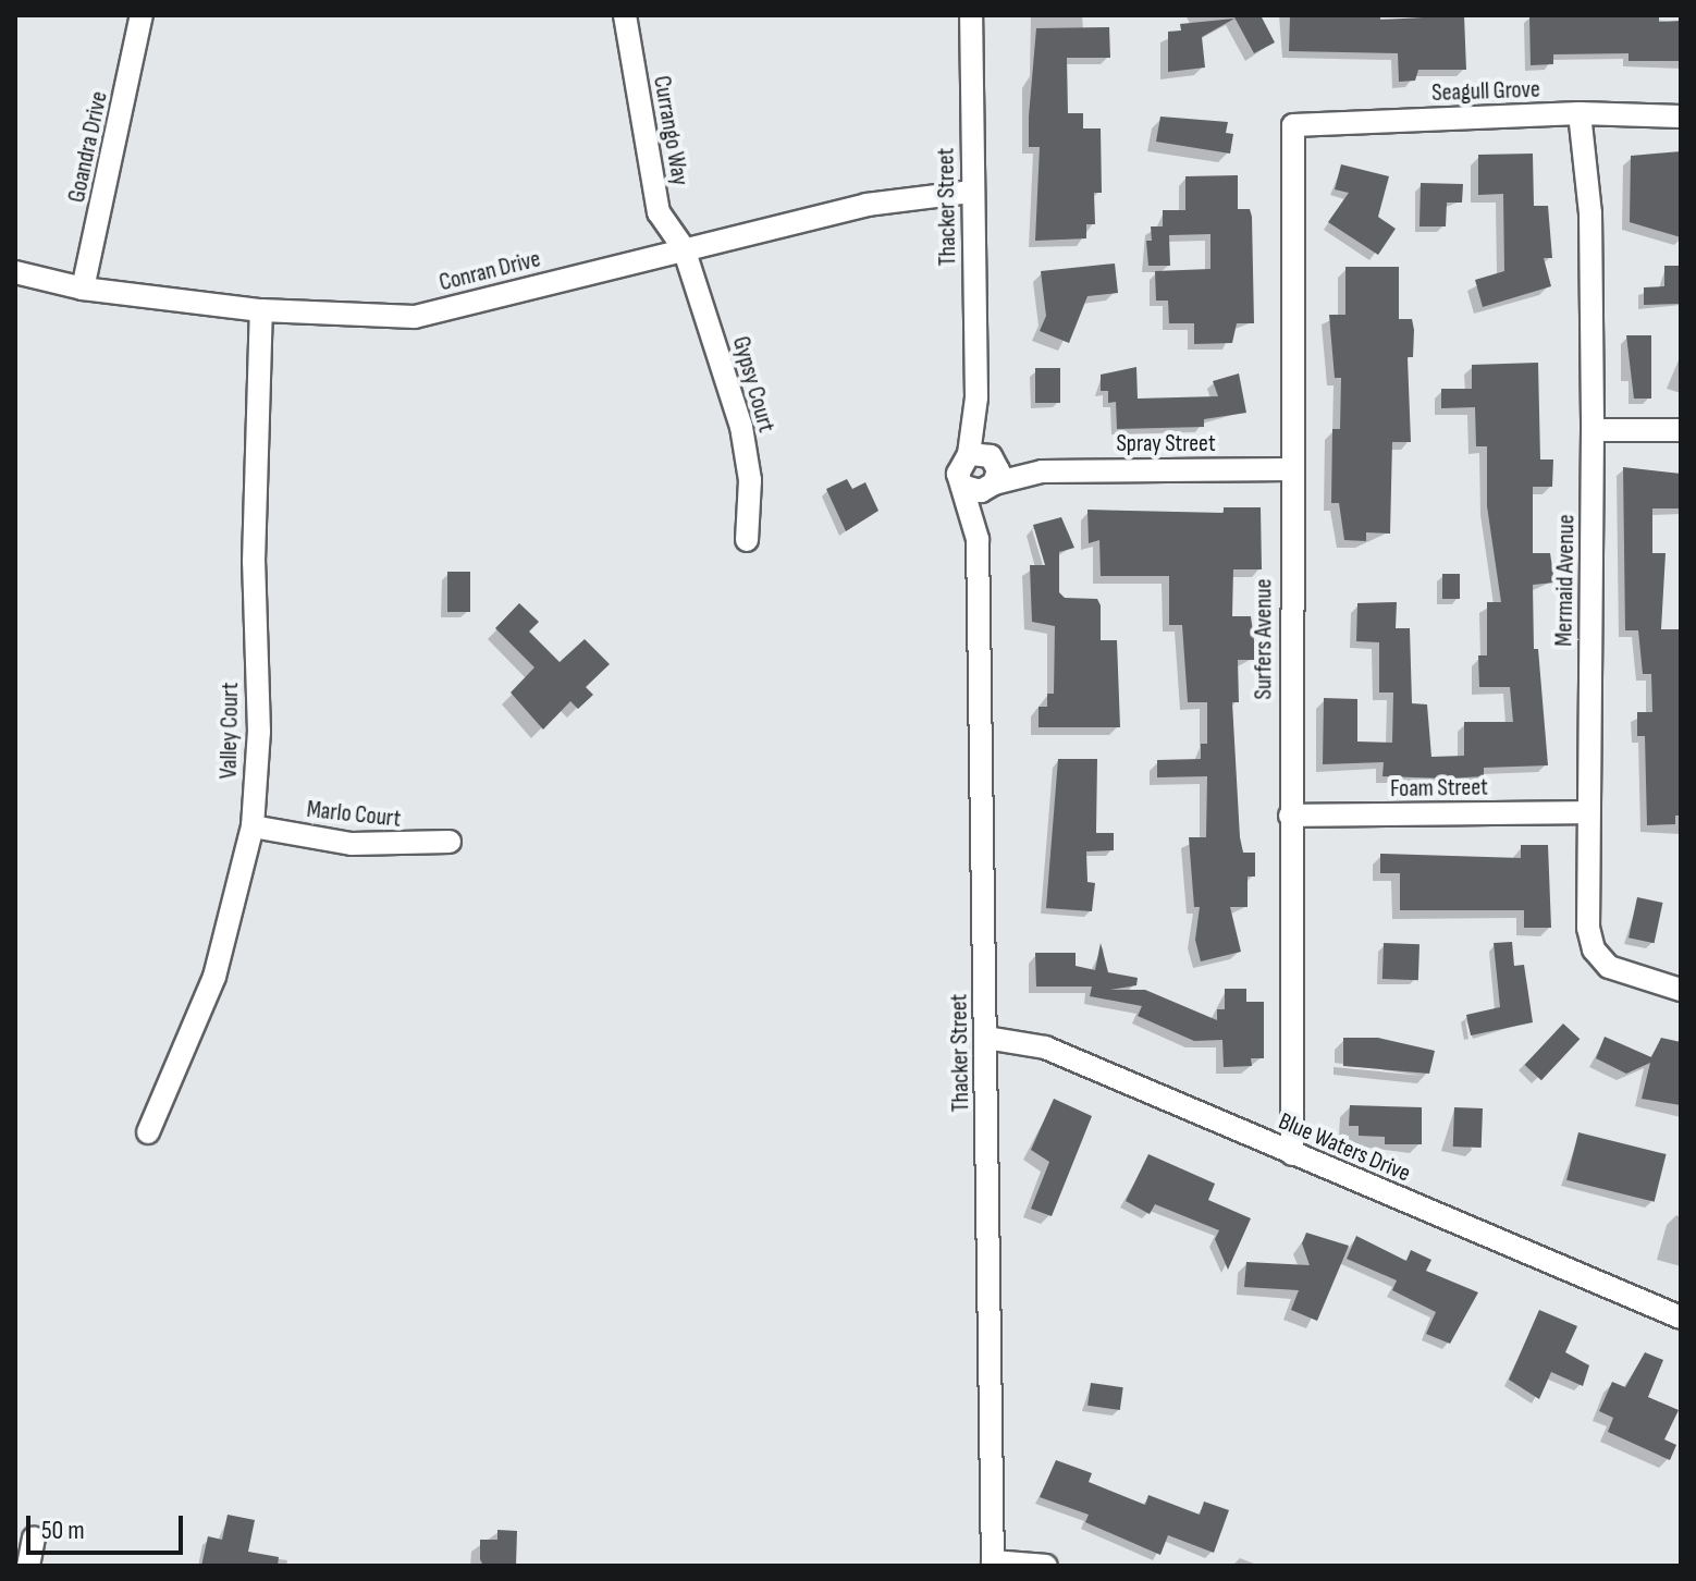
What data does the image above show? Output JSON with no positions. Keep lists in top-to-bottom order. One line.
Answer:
{"streets":{"street":["Seagull Grove","Currango Way","Goandra Drive","Thacker Street","Conran Drive","Gypsy Court","Spray Street","Mermaid Avenue","Surfers Avenue","Valley Court","Foam Street","Marlo Court","Blue Waters Drive"]},"crossings":[["Seagull Grove","Mermaid Avenue"],["Seagull Grove","Surfers Avenue"],["Currango Way","Conran Drive"],["Currango Way","Gypsy Court"],["Goandra Drive","Conran Drive"],["Thacker Street","Conran Drive"],["Thacker Street","Spray Street"],["Thacker Street","Blue Waters Drive"],["Conran Drive","Gypsy Court"],["Conran Drive","Valley Court"],["Spray Street","Surfers Avenue"],["Mermaid Avenue","Foam Street"],["Surfers Avenue","Foam Street"],["Surfers Avenue","Blue Waters Drive"],["Valley Court","Marlo Court"]],"scale_bar":"50 m"}
